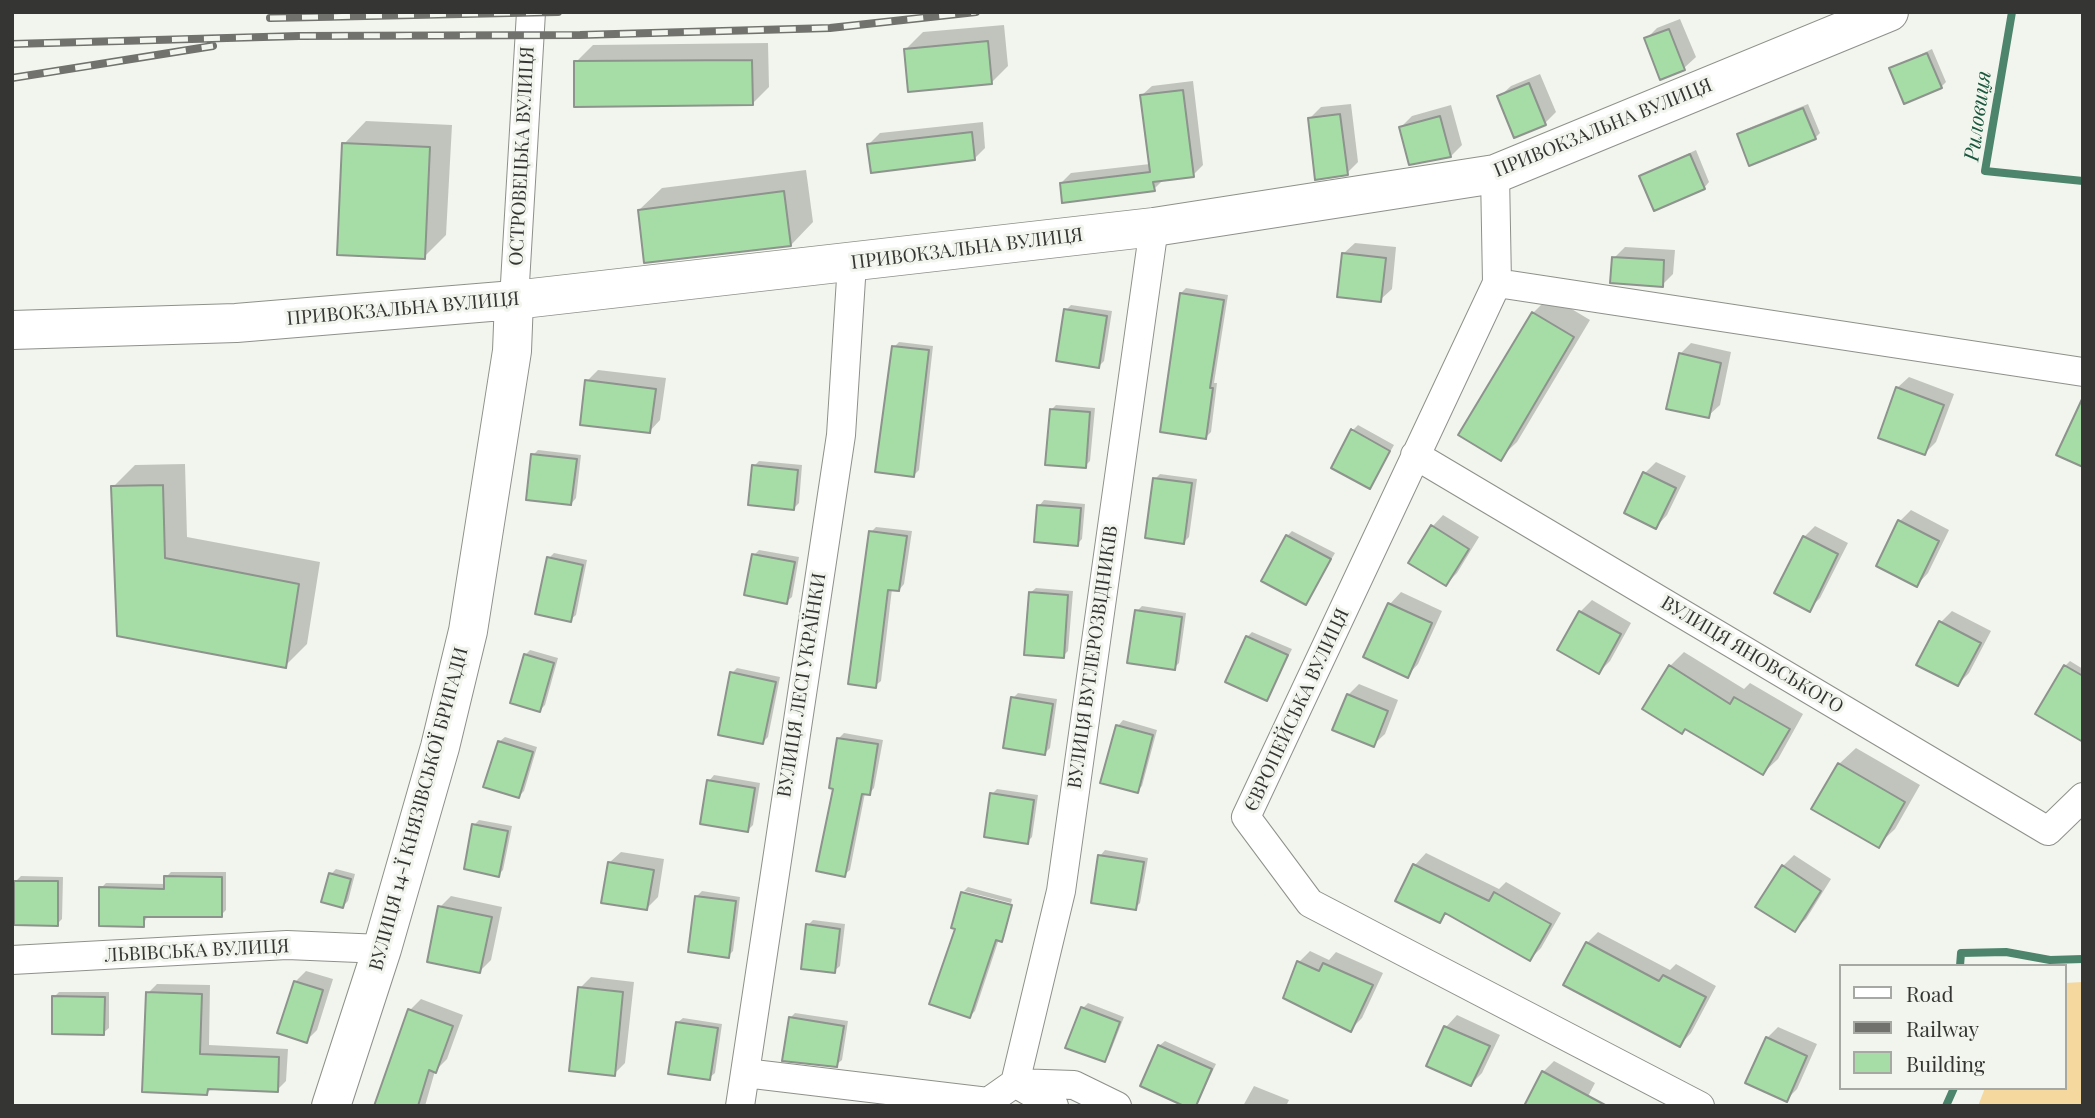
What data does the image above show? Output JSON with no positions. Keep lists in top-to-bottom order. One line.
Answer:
{"streets":{"street":["ПРИВОКЗАЛЬНА ВУЛИЦЯ","ОСТРОВЕЦЬКА ВУЛИЦЯ","ВУЛИЦЯ ЯНОВСЬКОГО","ВУЛИЦЯ ВУГЛЕРОЗВІДНИКІВ","ВУЛИЦЯ ЛЕСІ УКРАЇНКИ","ЄВРОПЕЙСЬКА ВУЛИЦЯ","ВУЛИЦЯ 14-Ї КНЯЗІВСЬКОЇ БРИГАДИ","ЛЬВІВСЬКА ВУЛИЦЯ"]},"crossings":[["ПРИВОКЗАЛЬНА ВУЛИЦЯ","ОСТРОВЕЦЬКА ВУЛИЦЯ"],["ПРИВОКЗАЛЬНА ВУЛИЦЯ","ВУЛИЦЯ ВУГЛЕРОЗВІДНИКІВ"],["ПРИВОКЗАЛЬНА ВУЛИЦЯ","ВУЛИЦЯ ЛЕСІ УКРАЇНКИ"],["ПРИВОКЗАЛЬНА ВУЛИЦЯ","ЄВРОПЕЙСЬКА ВУЛИЦЯ"],["ПРИВОКЗАЛЬНА ВУЛИЦЯ","ВУЛИЦЯ 14-Ї КНЯЗІВСЬКОЇ БРИГАДИ"],["ОСТРОВЕЦЬКА ВУЛИЦЯ","ВУЛИЦЯ 14-Ї КНЯЗІВСЬКОЇ БРИГАДИ"],["ВУЛИЦЯ ЯНОВСЬКОГО","ЄВРОПЕЙСЬКА ВУЛИЦЯ"],["ВУЛИЦЯ 14-Ї КНЯЗІВСЬКОЇ БРИГАДИ","ЛЬВІВСЬКА ВУЛИЦЯ"]],"water":["Риловиця"],"legend":["Road","Railway","Building"]}
